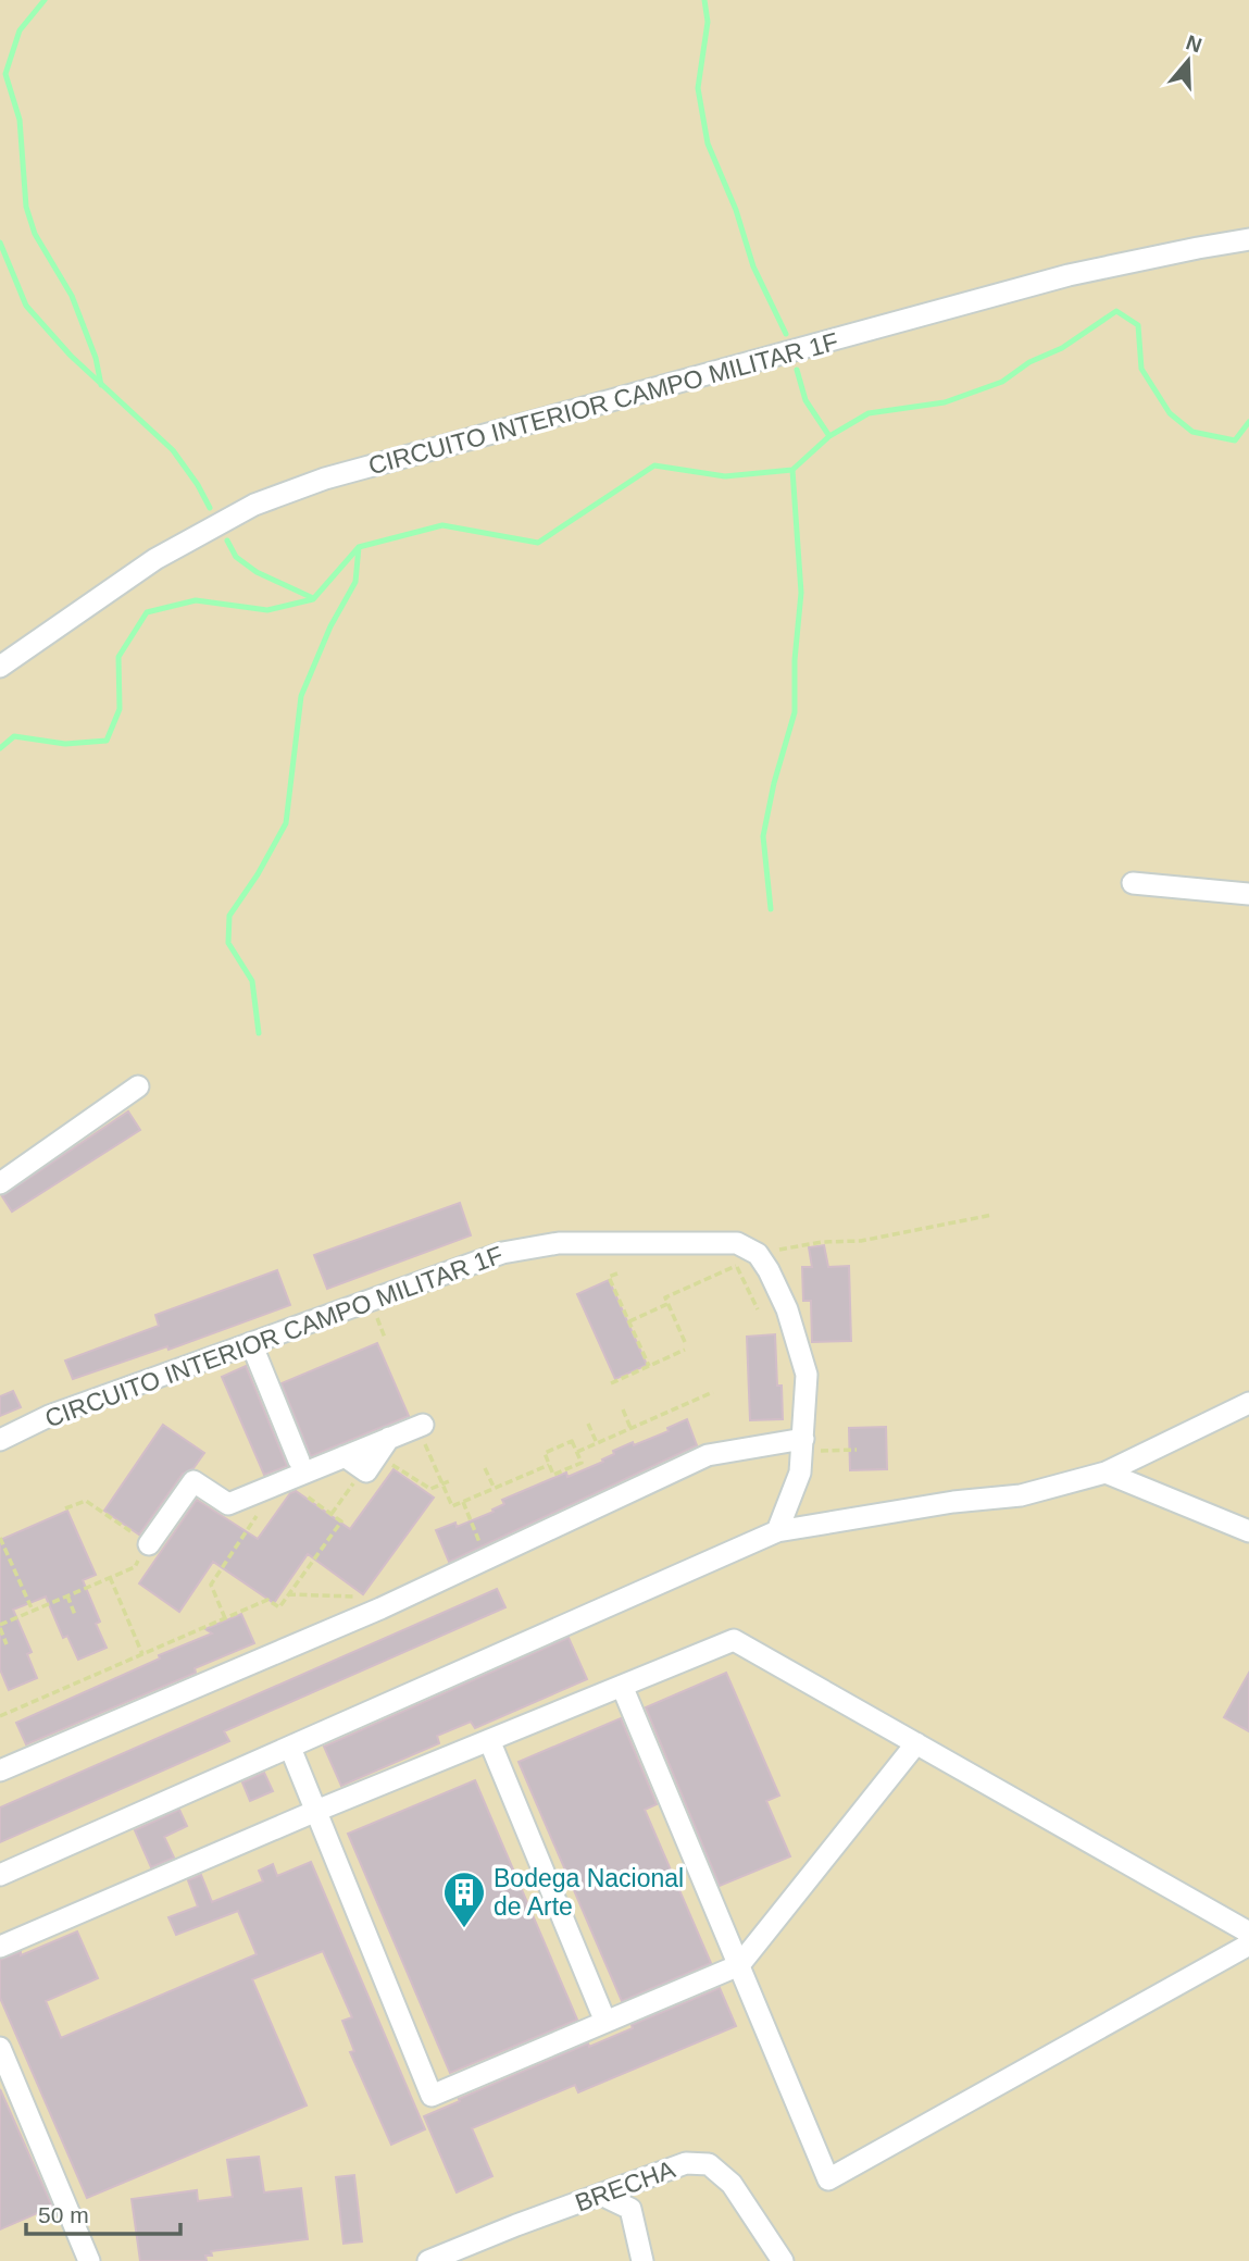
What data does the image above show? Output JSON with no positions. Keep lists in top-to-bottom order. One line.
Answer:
{"streets":{"street":["CIRCUITO INTERIOR CAMPO MILITAR 1F","BRECHA"]},"places":{"building":["Bodega Nacional de Arte"]},"scale_bar":"50 m","north":"top"}
